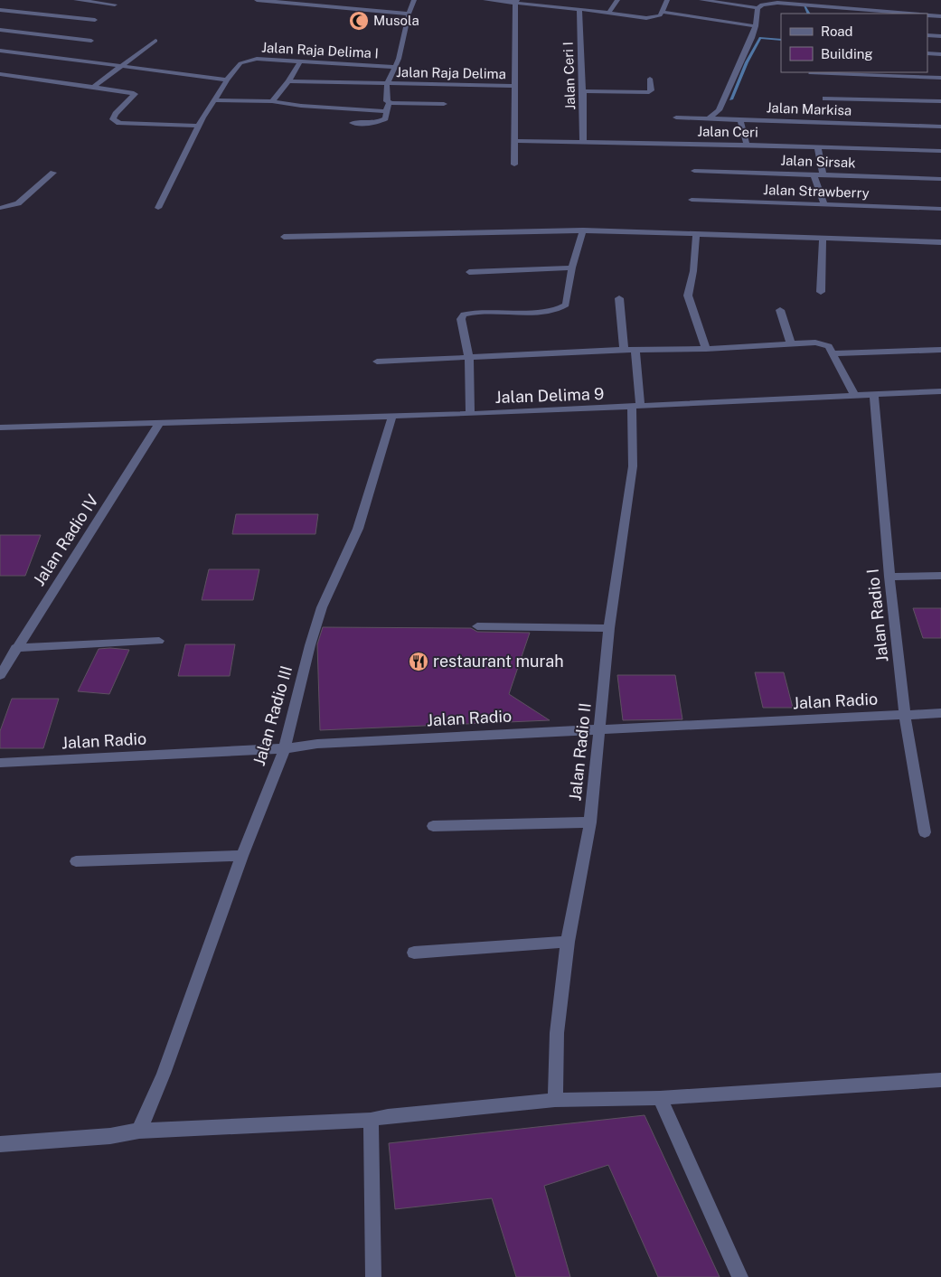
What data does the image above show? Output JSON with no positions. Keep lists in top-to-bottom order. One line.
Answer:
{"streets":{"street":["Jalan Raja Delima I","Jalan Raja Delima","Jalan Ceri I","Jalan Markisa","Jalan Ceri","Jalan Sirsak","Jalan Strawberry","Jalan Delima 9","Jalan Radio IV","Jalan Radio I","Jalan Radio","Jalan Radio III","Jalan Radio II"]},"crossings":[["Jalan Ceri I","Jalan Ceri"],["Jalan Delima 9","Jalan Radio IV"],["Jalan Delima 9","Jalan Radio I"],["Jalan Delima 9","Jalan Radio III"],["Jalan Delima 9","Jalan Radio II"],["Jalan Radio I","Jalan Radio"],["Jalan Radio","Jalan Radio III"],["Jalan Radio","Jalan Radio II"]],"places":{"mosque":["Musola"],"restaurant":["restaurant murah"]},"legend":["Road","Building"]}
